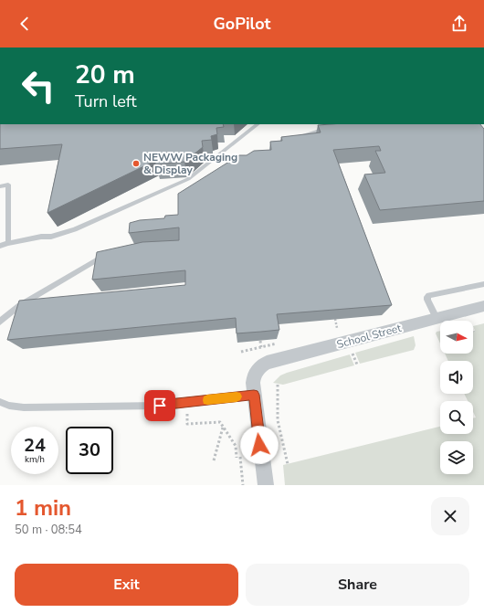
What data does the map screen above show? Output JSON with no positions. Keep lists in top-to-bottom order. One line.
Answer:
{"streets":{"street":["School Street"]},"places":["NEWW Packaging & Display"],"north":"right","page":{"header":"GoPilot","turn":["20 m","Turn left"],"speed":"24 km/h","limit":"30","heading":["1 min","50 m · 08:54"],"buttons":["Exit","Share"]}}
